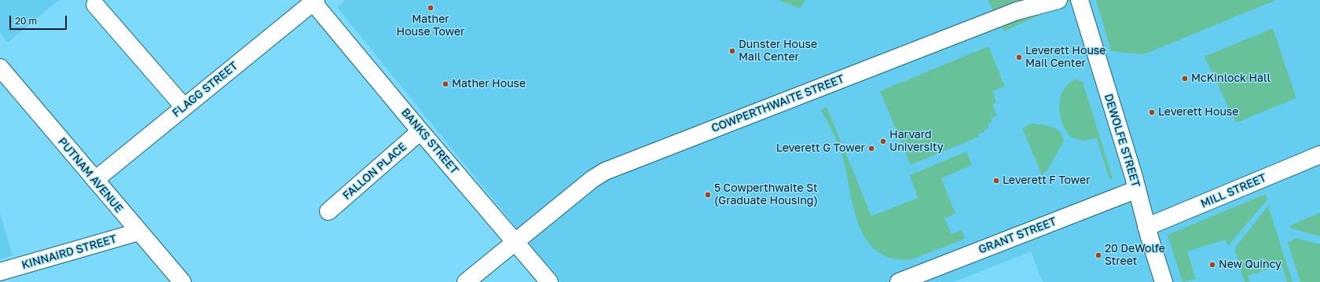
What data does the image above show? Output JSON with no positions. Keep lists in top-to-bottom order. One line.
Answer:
{"streets":{"street":["FLAGG STREET","COWPERTHWAITE STREET","DEWOLFE STREET","BANKS STREET","FALLON PLACE","PUTNAM AVENUE","MILL STREET","GRANT STREET","KINNAIRD STREET"]},"crossings":[["FLAGG STREET","BANKS STREET"],["FLAGG STREET","PUTNAM AVENUE"],["COWPERTHWAITE STREET","BANKS STREET"],["DEWOLFE STREET","MILL STREET"],["DEWOLFE STREET","GRANT STREET"],["BANKS STREET","FALLON PLACE"],["PUTNAM AVENUE","KINNAIRD STREET"]],"places":["Mather House Tower","Dunster House Mail Center","Leverett House Mail Center","McKinlock Hall","Mather House","Leverett House","Harvard University","Leverett G Tower","Leverett F Tower","5 Cowperthwaite St (Graduate Housing)","20 DeWolfe Street","New Quincy"],"scale_bar":"20 m"}
